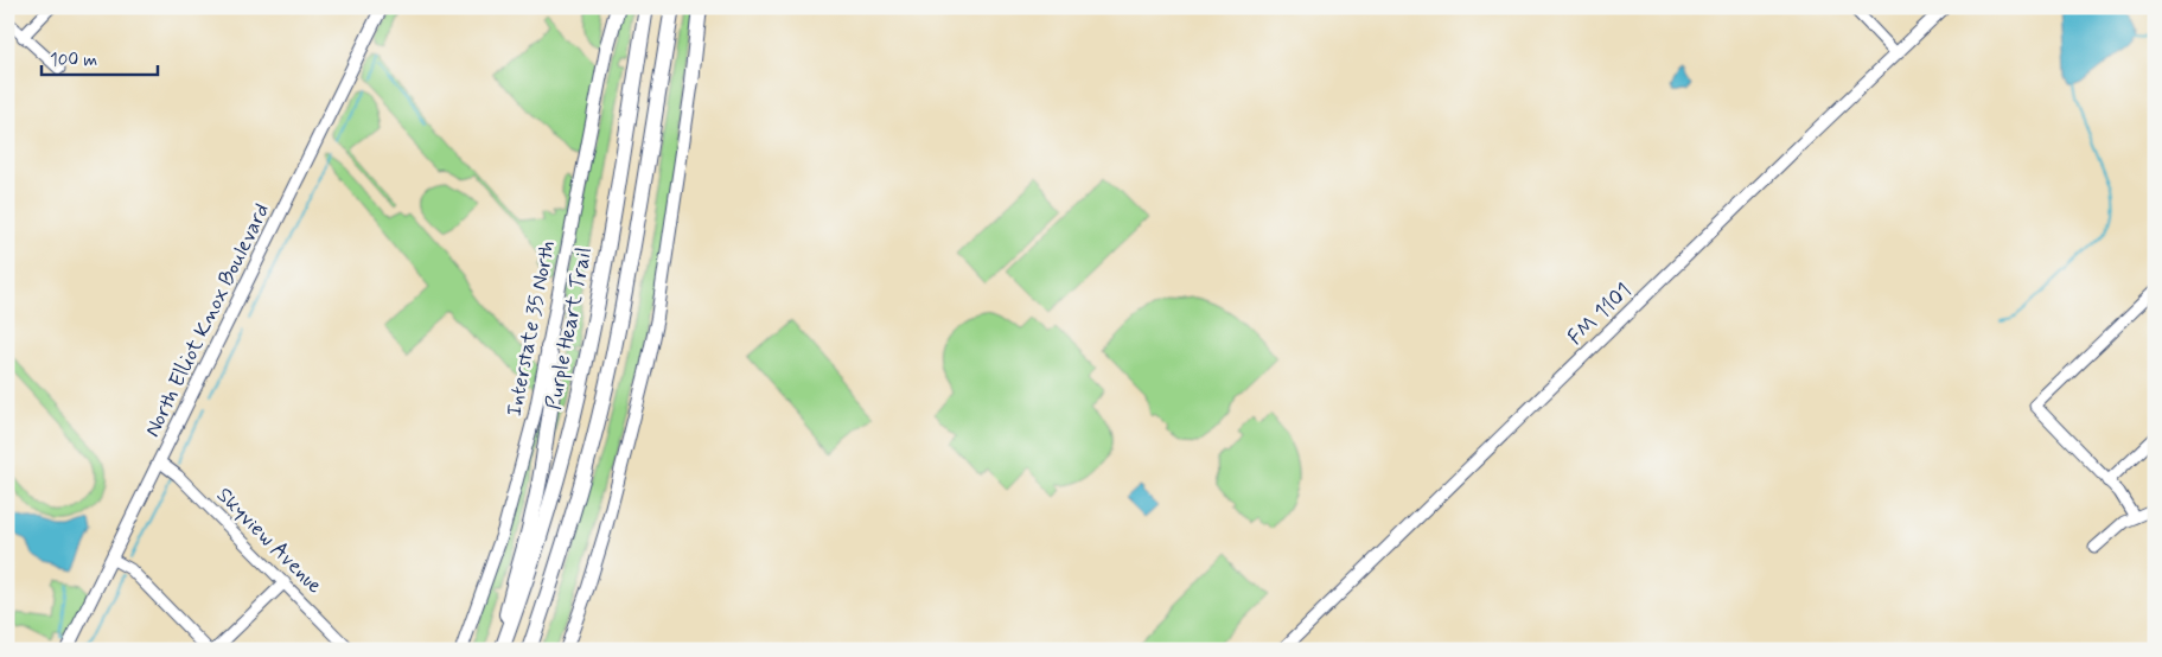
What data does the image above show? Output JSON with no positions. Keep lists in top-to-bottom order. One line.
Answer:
{"streets":{"highway":["Purple Heart Trail"],"main road":["FM 1101","North Elliot Knox Boulevard","Interstate 35 North"],"street":["Skyview Avenue"]},"crossings":[["North Elliot Knox Boulevard","Skyview Avenue"]],"scale_bar":"100 m"}
